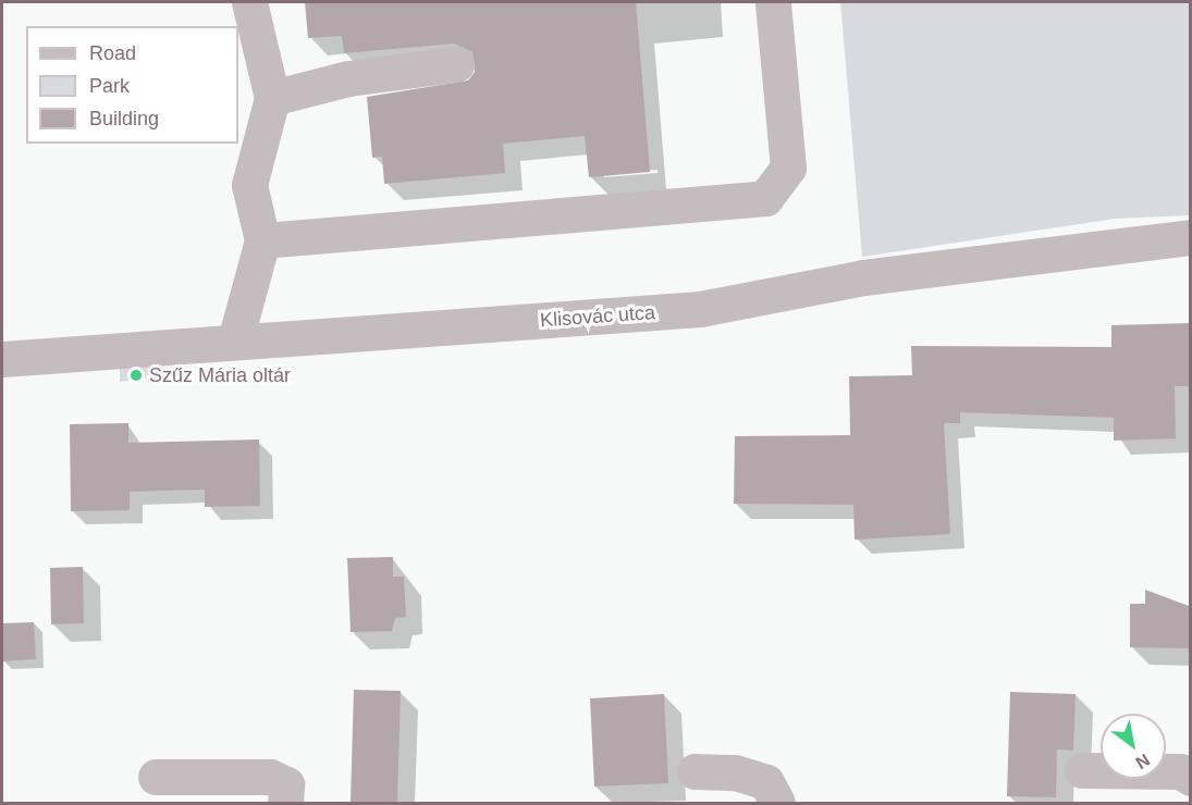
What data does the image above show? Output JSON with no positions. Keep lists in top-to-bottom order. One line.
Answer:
{"streets":{"street":["Klisovác utca"]},"places":["Szűz Mária oltár"],"legend":["Road","Park","Building"],"north":"bottom right"}
